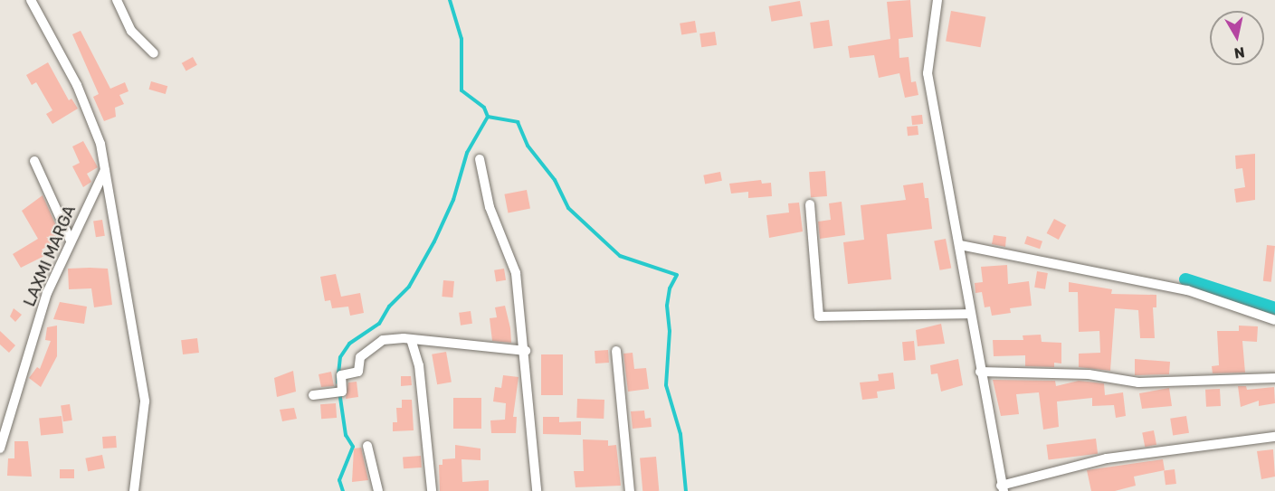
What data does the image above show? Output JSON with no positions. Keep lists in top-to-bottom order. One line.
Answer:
{"streets":{"street":["LAXMI MARGA"]},"north":"bottom"}
